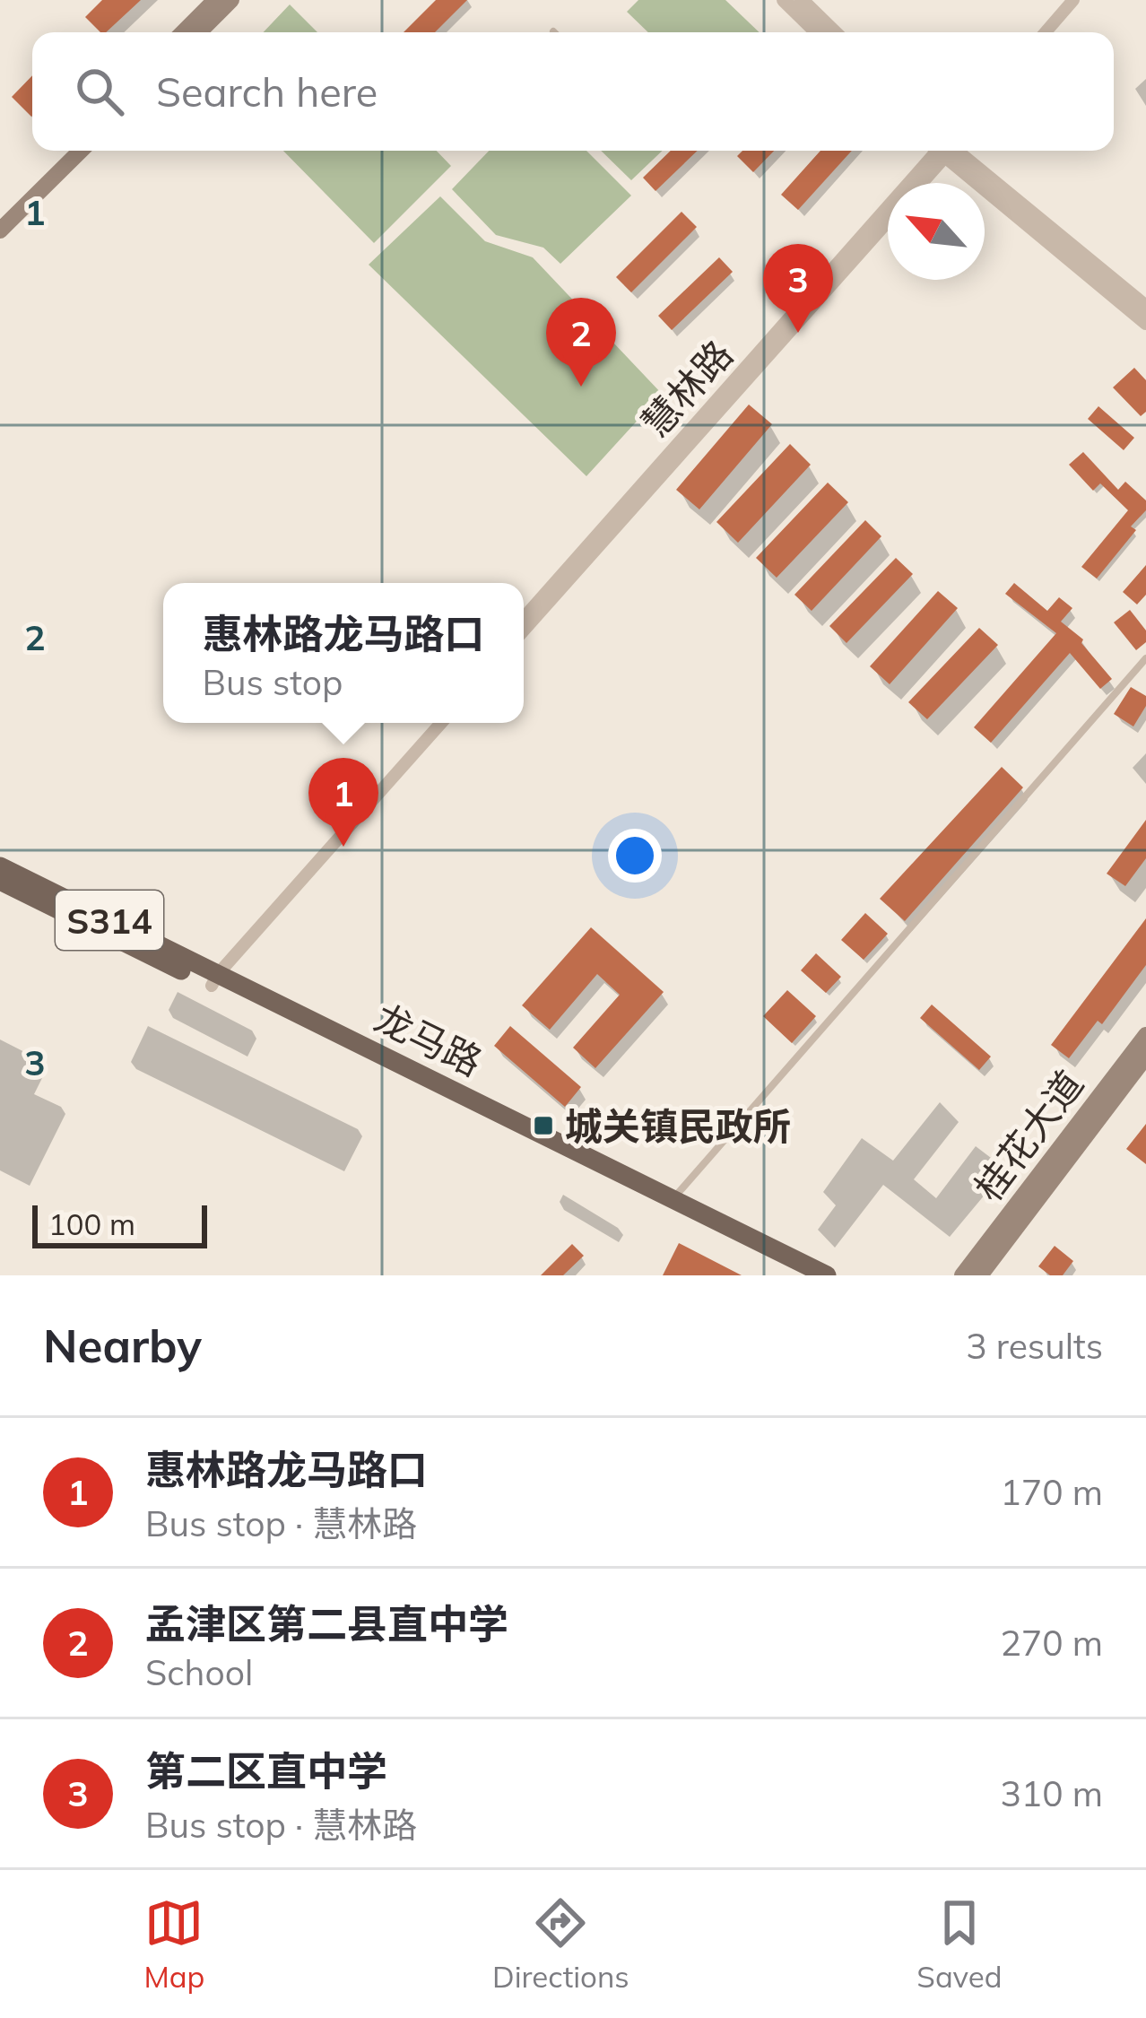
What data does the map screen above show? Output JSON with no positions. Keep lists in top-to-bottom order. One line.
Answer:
{"streets":{"main road":["S314","龙马路","桂花大道"],"street":["慧林路"]},"places":{"transit":["城关镇民政所"]},"scale_bar":"100 m","north":"top left","page":{"search":"Search here","pins":["3","2","1"],"popup":["惠林路龙马路口","Bus stop"],"scale":"100 m","heading":["Nearby","3 results"],"list":[{"mark":"1","name":"惠林路龙马路口","note":"Bus stop · 慧林路","value":"170 m"},{"mark":"2","name":"孟津区第二县直中学","note":"School","value":"270 m"},{"mark":"3","name":"第二区直中学","note":"Bus stop · 慧林路","value":"310 m"}],"nav":["Map","Directions","Saved"]},"grid":{"rows":["1","2","3"]}}
